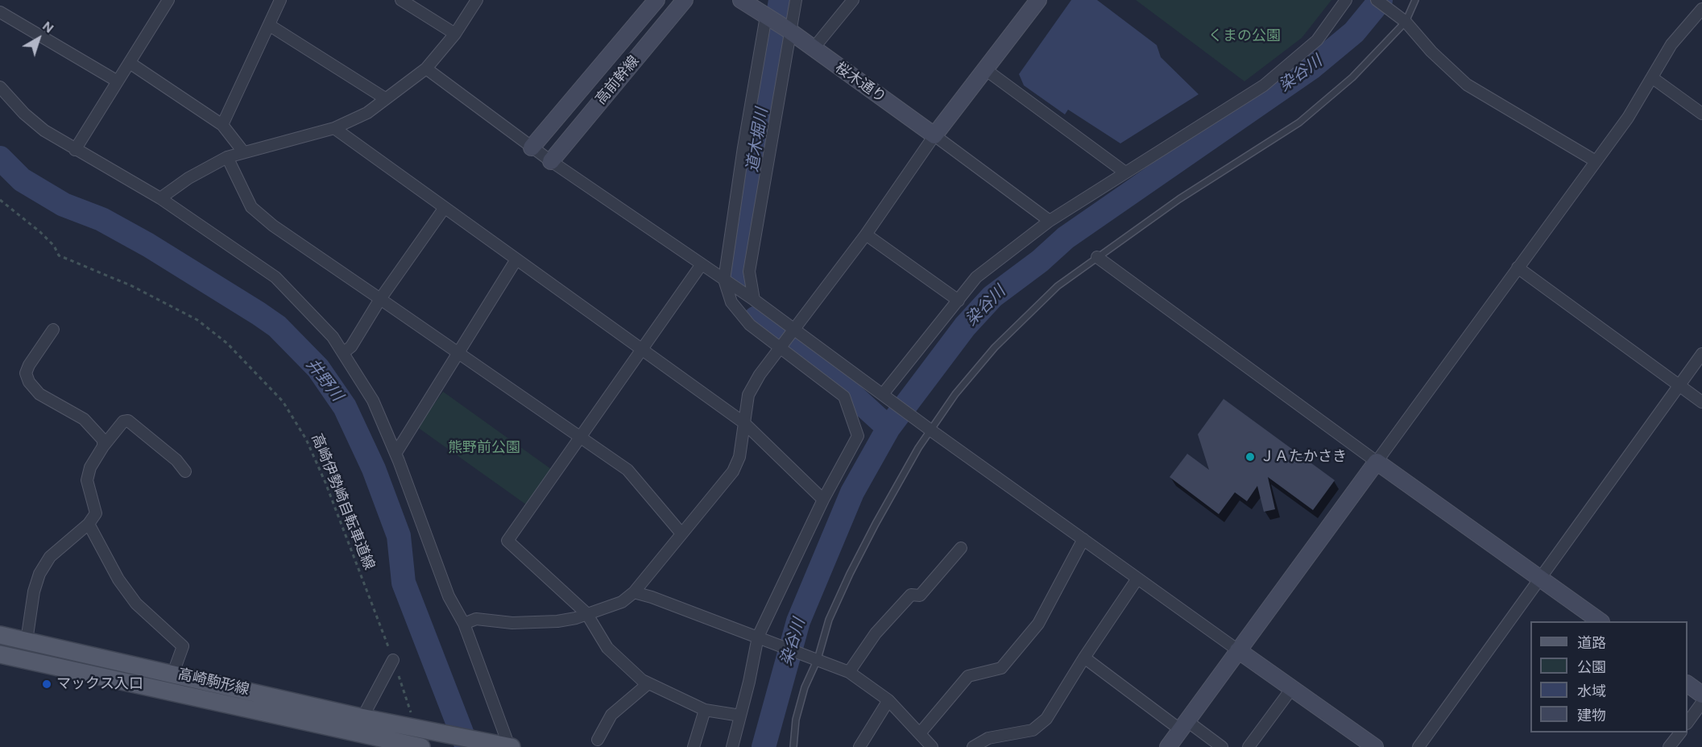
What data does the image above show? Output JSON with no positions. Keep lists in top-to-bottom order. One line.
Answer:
{"streets":{"main road":["高崎駒形線"],"street":["高前幹線","桜木通り"],"path":["高崎伊勢崎自転車道線"]},"crossings":[["高崎伊勢崎自転車道線","高崎駒形線"]],"water":["染谷川","道木堀川","井野川"],"parks":["くまの公園","熊野前公園"],"places":["ＪＡたかさき","マックス入口"],"legend":["道路","公園","水域","建物"],"north":"top right"}
